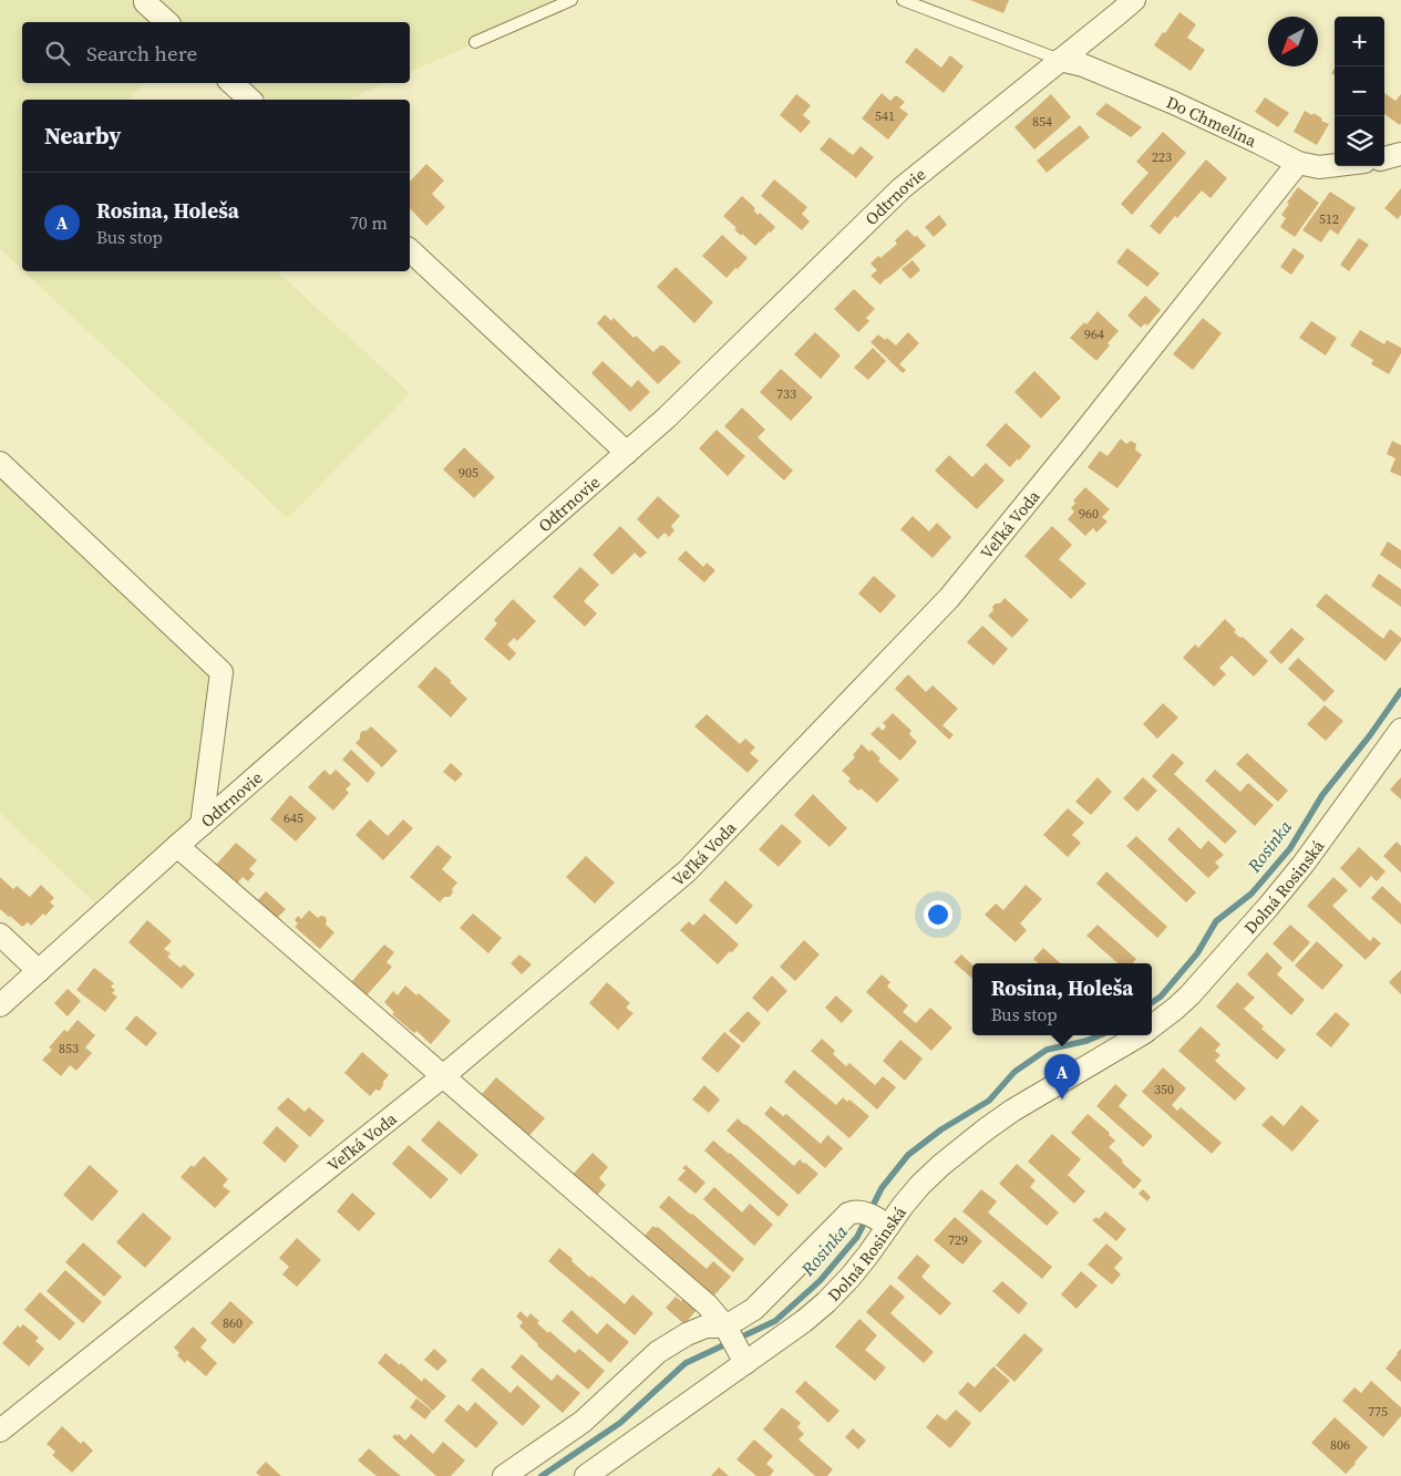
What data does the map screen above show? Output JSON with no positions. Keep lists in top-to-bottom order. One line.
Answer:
{"streets":{"street":["Do Chmelína","Odtrnovie","Veľká Voda","Dolná Rosinská"]},"crossings":[["Do Chmelína","Odtrnovie"],["Do Chmelína","Veľká Voda"]],"water":["Rosinka"],"house_numbers":["541","854","223","512","964","733","905","960","645","853","350","729","860","775","806"],"north":"bottom left","page":{"map_buttons":["+","−"],"search":"Search here","heading":"Nearby","list":[{"mark":"A","name":"Rosina, Holeša","note":"Bus stop","value":"70 m"}],"popup":["Rosina, Holeša","Bus stop"],"pins":"A"}}
